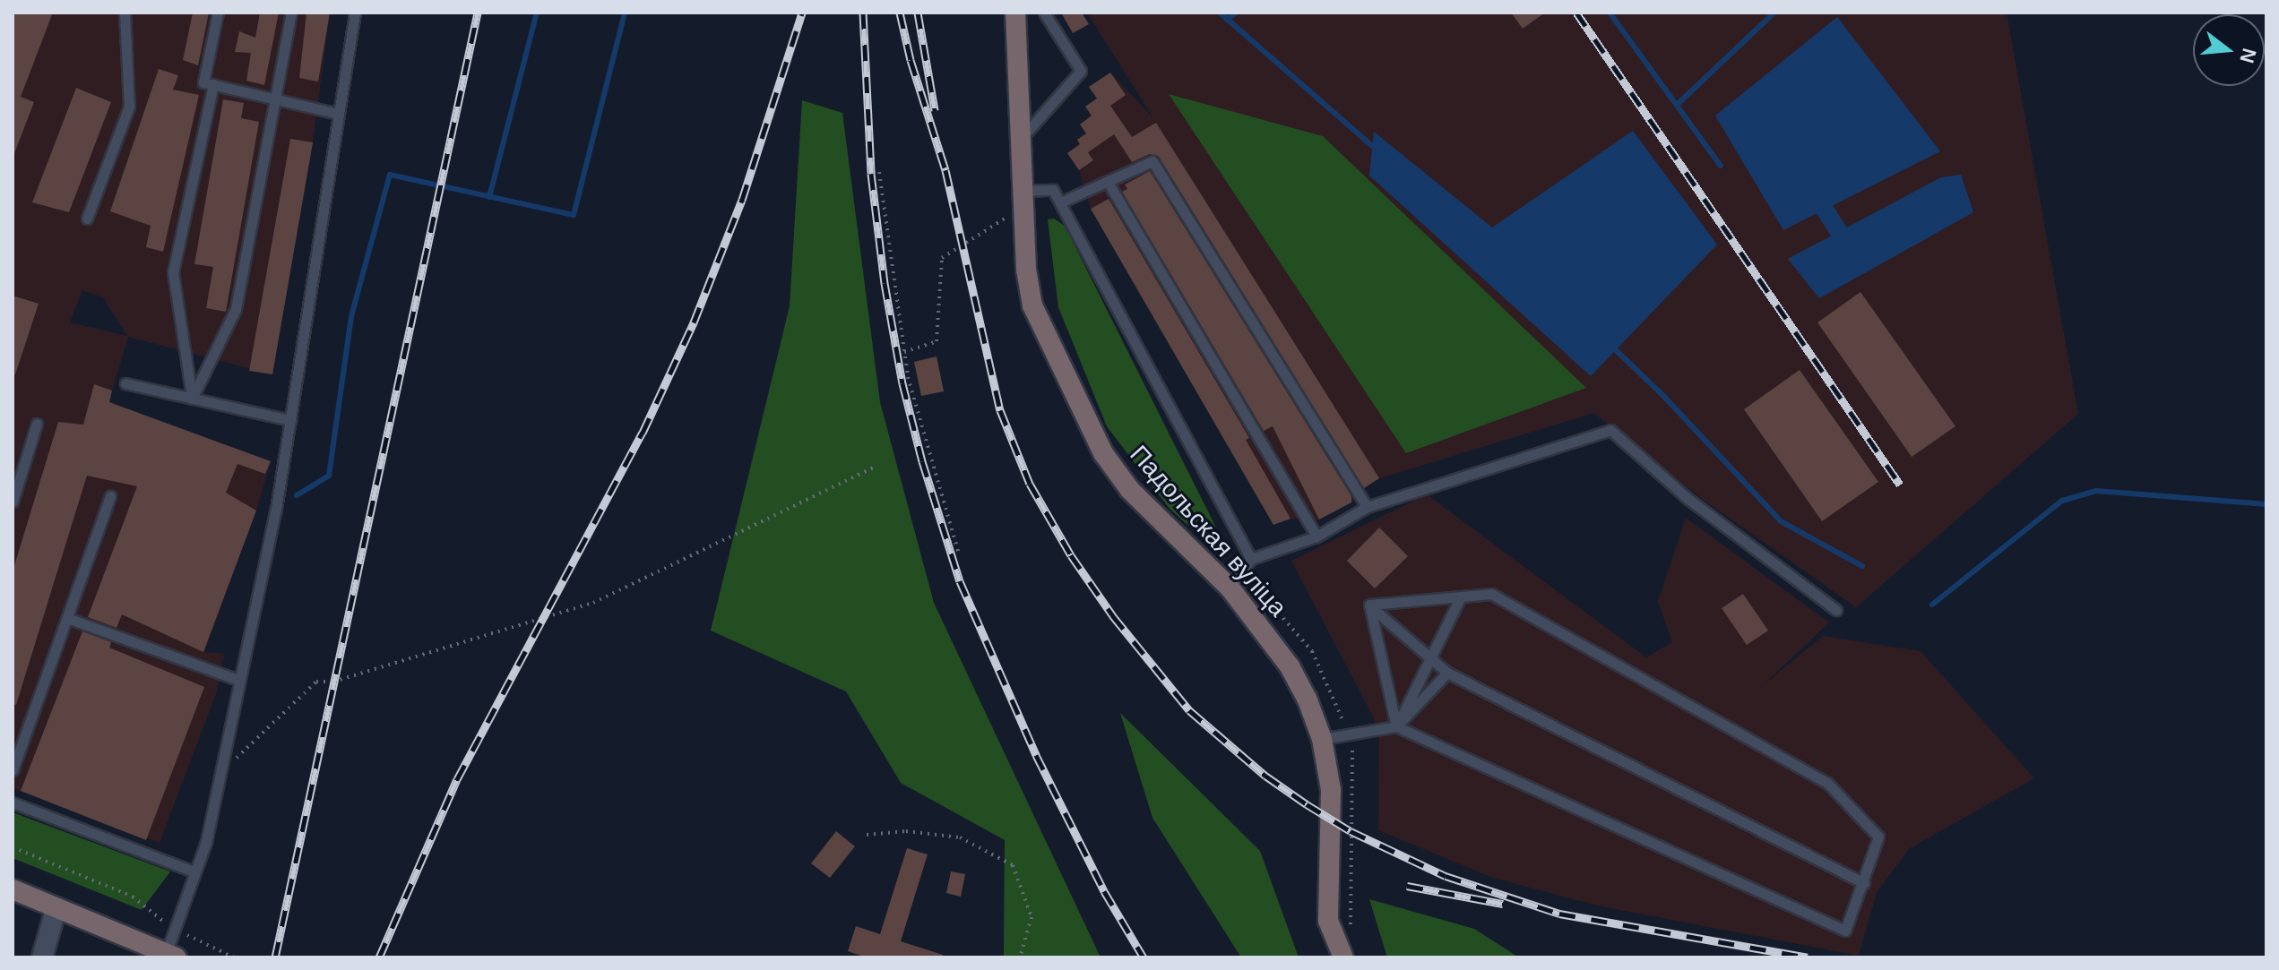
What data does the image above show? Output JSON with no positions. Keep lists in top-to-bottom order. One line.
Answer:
{"streets":{"main road":["Падольская вуліца"]},"north":"right"}
